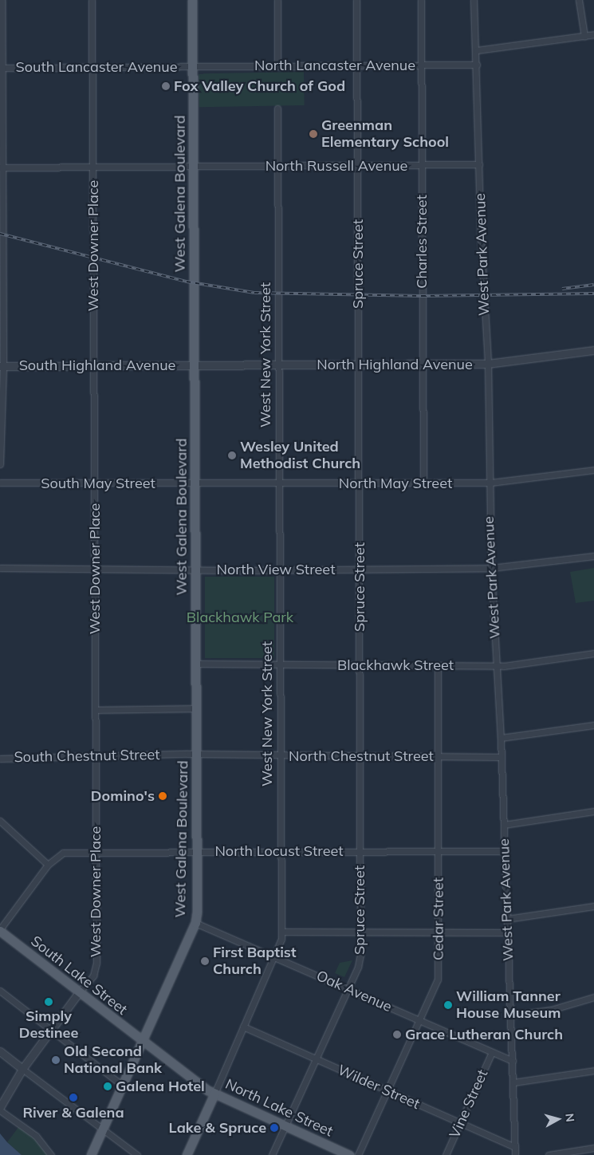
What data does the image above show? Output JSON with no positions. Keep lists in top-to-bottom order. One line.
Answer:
{"streets":{"main road":["West Galena Boulevard","West New York Street","South Lake Street","North Lake Street"],"street":["North Lancaster Avenue","South Lancaster Avenue","North Russell Avenue","Charles Street","West Downer Place","West Park Avenue","Spruce Street","North Highland Avenue","South Highland Avenue","South May Street","North May Street","North View Street","Blackhawk Street","South Chestnut Street","North Chestnut Street","North Locust Street","Cedar Street","Oak Avenue","Wilder Street","Vine Street"]},"crossings":[["North Lancaster Avenue","South Lancaster Avenue"],["North Lancaster Avenue","West Galena Boulevard"],["North Lancaster Avenue","Charles Street"],["North Lancaster Avenue","West Park Avenue"],["North Lancaster Avenue","Spruce Street"],["South Lancaster Avenue","West Galena Boulevard"],["South Lancaster Avenue","West Downer Place"],["North Russell Avenue","West Galena Boulevard"],["North Russell Avenue","Charles Street"],["North Russell Avenue","West Downer Place"],["North Russell Avenue","West Park Avenue"],["North Russell Avenue","Spruce Street"],["North Russell Avenue","West New York Street"],["West Galena Boulevard","North Highland Avenue"],["West Galena Boulevard","South Highland Avenue"],["West Galena Boulevard","South May Street"],["West Galena Boulevard","North May Street"],["West Galena Boulevard","North View Street"],["West Galena Boulevard","Blackhawk Street"],["West Galena Boulevard","South Chestnut Street"],["West Galena Boulevard","North Chestnut Street"],["West Galena Boulevard","North Locust Street"],["West Galena Boulevard","South Lake Street"],["West Galena Boulevard","Oak Avenue"],["West Galena Boulevard","North Lake Street"],["Charles Street","North Highland Avenue"],["Charles Street","North May Street"],["West Downer Place","South Highland Avenue"],["West Downer Place","South May Street"],["West Downer Place","North View Street"],["West Downer Place","South Chestnut Street"],["West Downer Place","North Locust Street"],["West Downer Place","South Lake Street"],["West Park Avenue","North Highland Avenue"],["West Park Avenue","North May Street"],["West Park Avenue","North View Street"],["West Park Avenue","Blackhawk Street"],["West Park Avenue","North Chestnut Street"],["West Park Avenue","North Locust Street"],["West Park Avenue","Oak Avenue"],["West Park Avenue","Wilder Street"],["Spruce Street","North Highland Avenue"],["Spruce Street","North May Street"],["Spruce Street","North View Street"],["Spruce Street","Blackhawk Street"],["Spruce Street","North Chestnut Street"],["Spruce Street","North Locust Street"],["Spruce Street","Oak Avenue"],["Spruce Street","Wilder Street"],["Spruce Street","North Lake Street"],["West New York Street","North Highland Avenue"],["West New York Street","North May Street"],["West New York Street","North View Street"],["West New York Street","Blackhawk Street"],["West New York Street","North Chestnut Street"],["West New York Street","North Locust Street"],["West New York Street","Oak Avenue"],["West New York Street","Wilder Street"],["West New York Street","North Lake Street"],["North Highland Avenue","South Highland Avenue"],["South May Street","North May Street"],["Blackhawk Street","Cedar Street"],["South Chestnut Street","North Chestnut Street"],["North Chestnut Street","Cedar Street"],["North Locust Street","Cedar Street"],["North Locust Street","South Lake Street"],["Cedar Street","Oak Avenue"],["Cedar Street","Wilder Street"],["South Lake Street","North Lake Street"],["Oak Avenue","Vine Street"],["Wilder Street","Vine Street"]],"parks":["Blackhawk Park"],"places":["Fox Valley Church of God","Greenman Elementary School","Wesley United Methodist Church","Domino's","First Baptist Church","Simply Destinee","William Tanner House Museum","Grace Lutheran Church","Old Second National Bank","Galena Hotel","River & Galena","Lake & Spruce"],"north":"right"}
